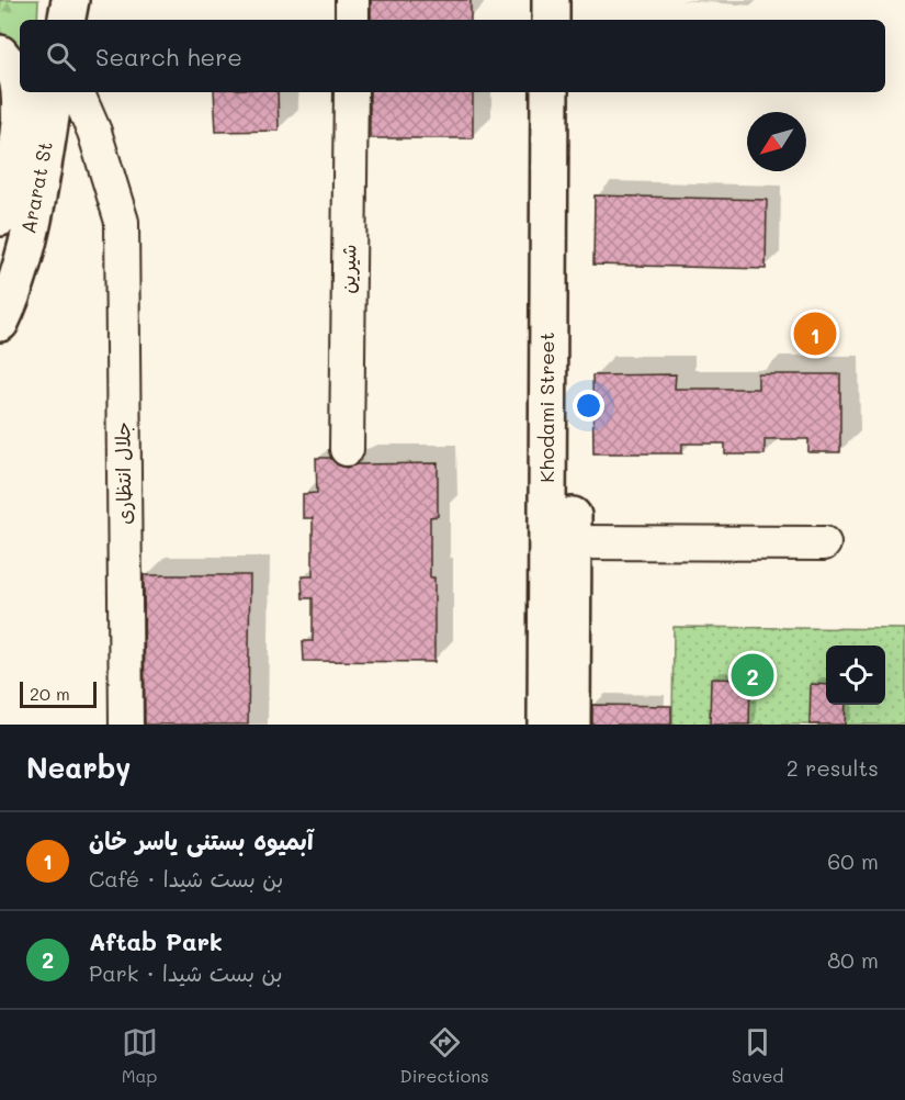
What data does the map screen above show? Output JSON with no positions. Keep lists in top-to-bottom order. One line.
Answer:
{"streets":{"main road":["Ararat St","Khodami Street"],"street":["شیرین","جلال انتظاری"]},"scale_bar":"20 m","north":"bottom left","page":{"search":"Search here","pins":["1","2"],"scale":"20 m","heading":["Nearby","2 results"],"list":[{"mark":"1","name":"آبمیوه بستنی یاسر خان","note":"Café · بن بست شیدا","value":"60 m"},{"mark":"2","name":"Aftab Park","note":"Park · بن بست شیدا","value":"80 m"}],"nav":["Map","Directions","Saved"]}}
